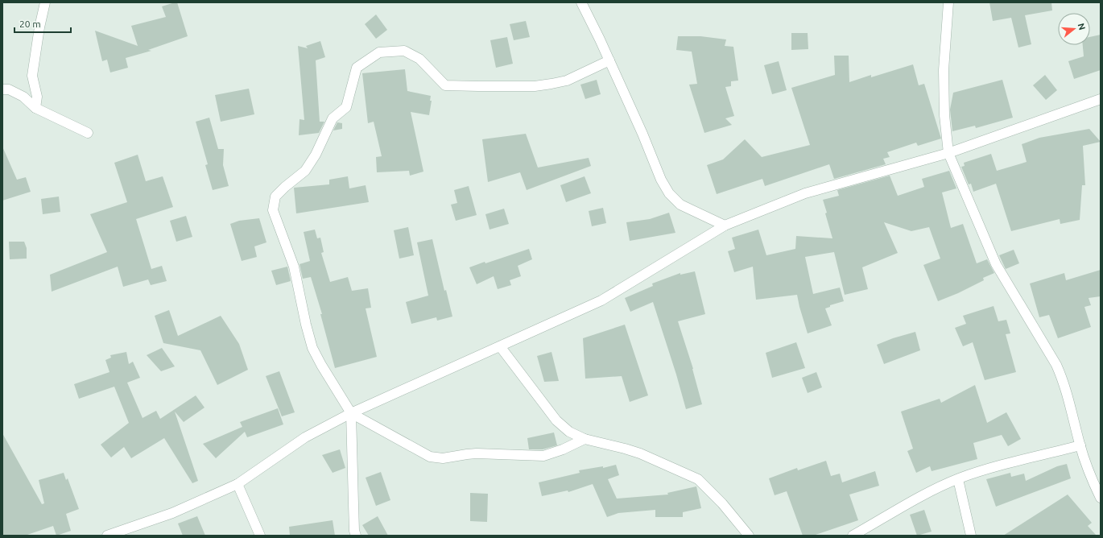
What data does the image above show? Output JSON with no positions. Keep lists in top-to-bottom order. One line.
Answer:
{"scale_bar":"20 m","north":"right"}
